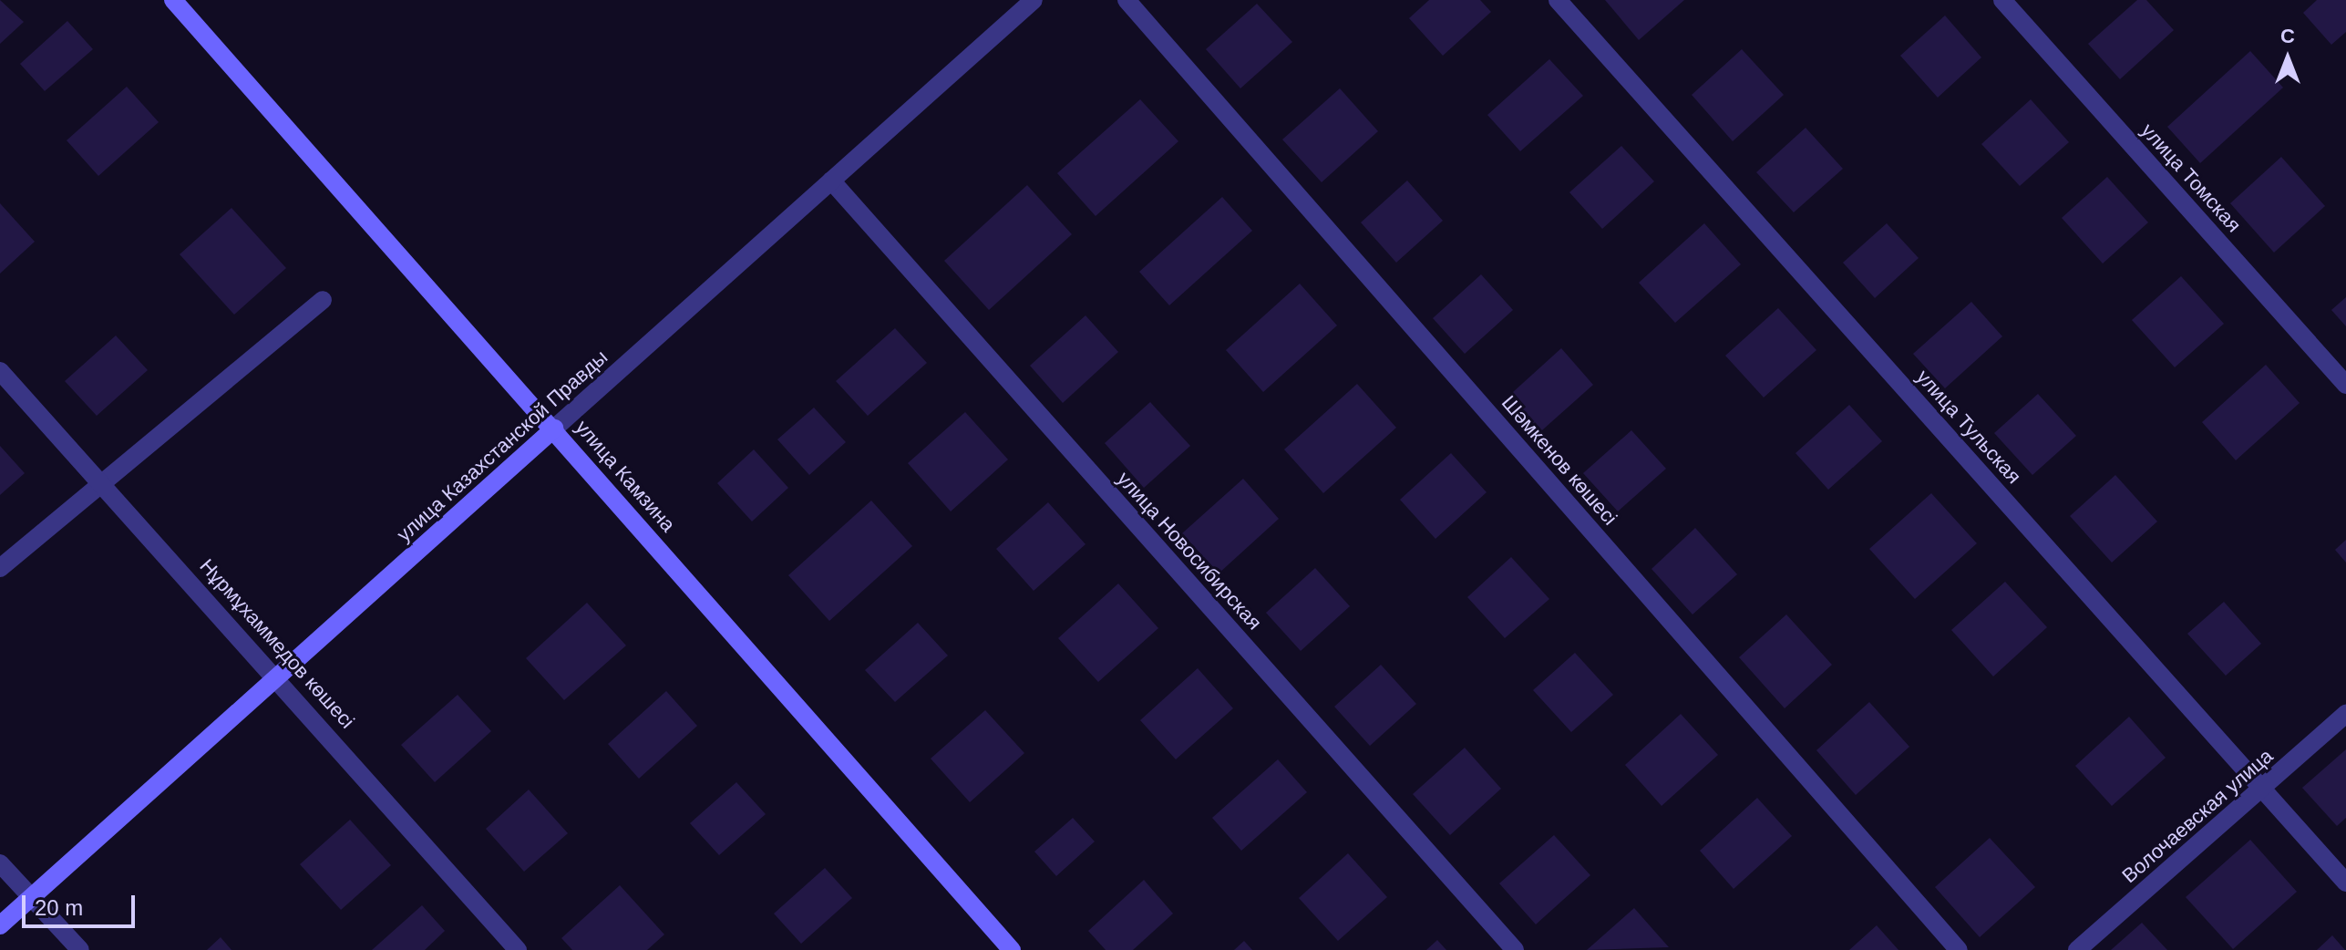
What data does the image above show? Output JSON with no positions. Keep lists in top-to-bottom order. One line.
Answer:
{"streets":{"main road":["улица Казахстанской Правды","улица Камзина"],"street":["улица Томская","улица Тульская","Шәмкенов көшесі","улица Новосибирская","Нұрмұхаммедов көшесі","Волочаевская улица"]},"crossings":[["улица Тульская","Волочаевская улица"],["улица Казахстанской Правды","улица Камзина"],["улица Казахстанской Правды","улица Новосибирская"],["улица Казахстанской Правды","Нұрмұхаммедов көшесі"]],"scale_bar":"20 m","north":"top"}
